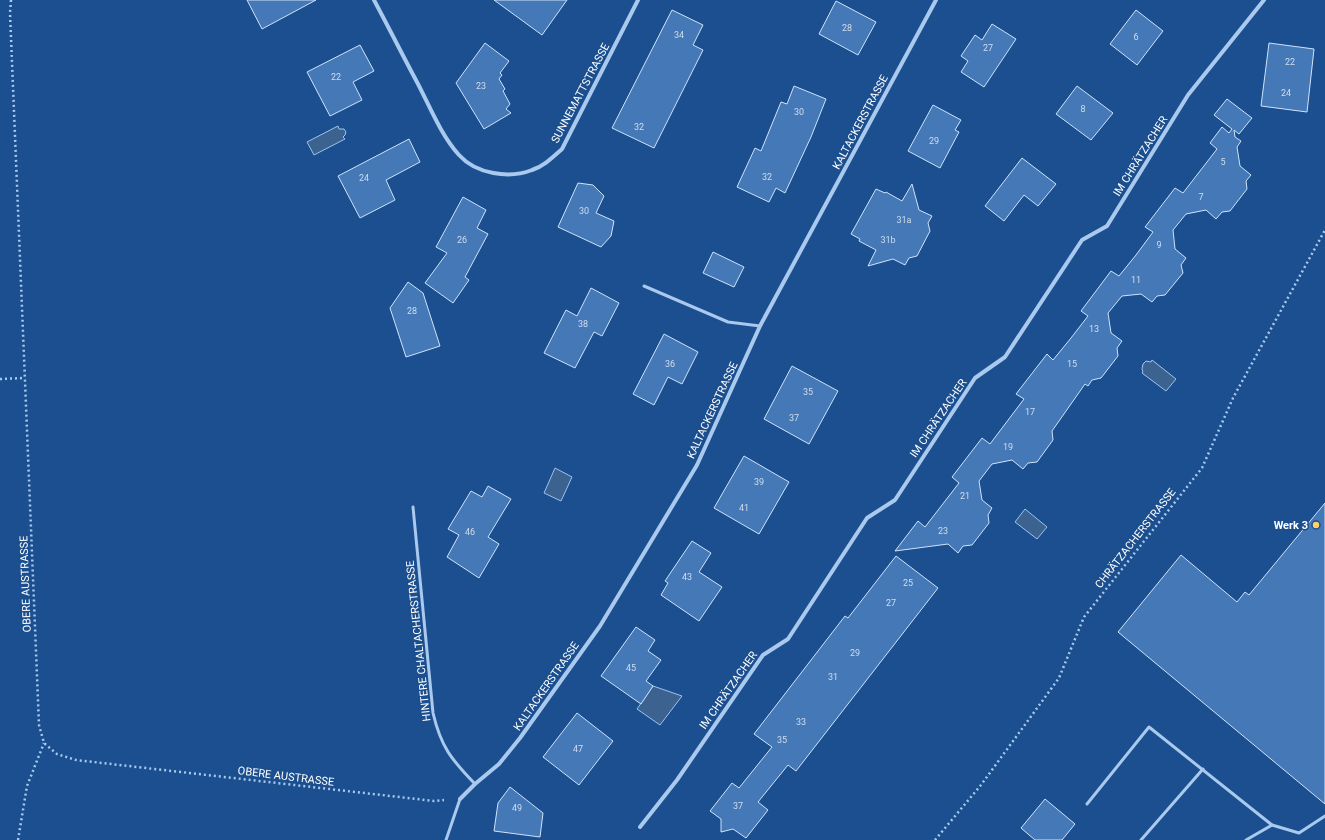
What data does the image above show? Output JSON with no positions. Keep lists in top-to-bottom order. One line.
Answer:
{"streets":{"street":["SUNNEMATTSTRASSE","KALTACKERSTRASSE","IM CHRÄTZACHER"],"lane":["HINTERE CHALTACHERSTRASSE"],"path":["CHRÄTZACHERSTRASSE","OBERE AUSTRASSE"]},"crossings":[["KALTACKERSTRASSE","OBERE AUSTRASSE"],["KALTACKERSTRASSE","HINTERE CHALTACHERSTRASSE"]],"places":["Werk 3"],"house_numbers":["28","34","6","27","22","22","23","24","8","30","32","29","5","32","24","7","30","31a","26","31b","9","11","28","38","13","36","15","35","17","37","19","39","21","41","23","46","43","25","27","29","45","31","33","35","47","37","49"]}
